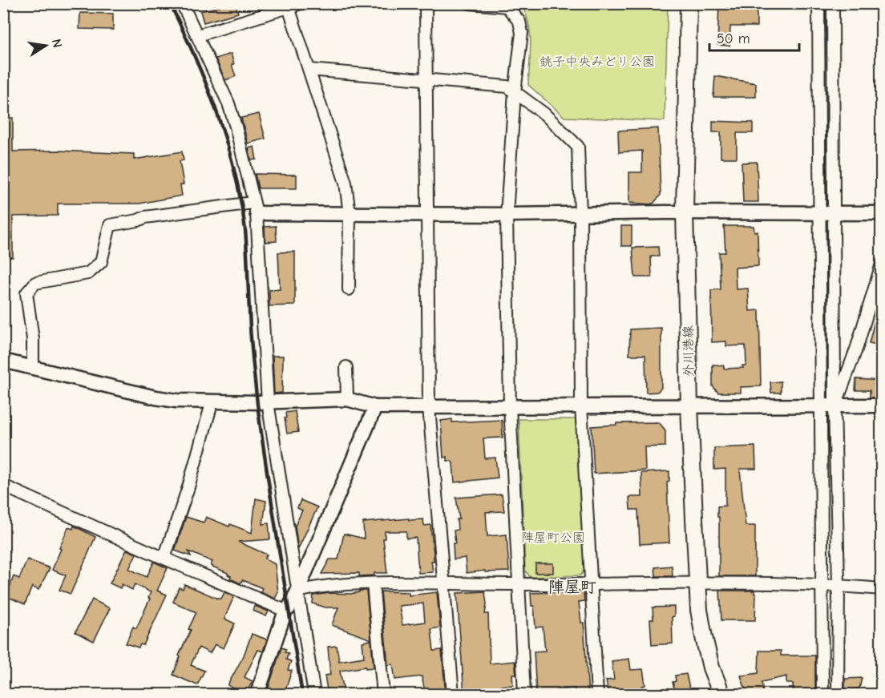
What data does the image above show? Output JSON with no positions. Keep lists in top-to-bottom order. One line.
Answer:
{"streets":{"main road":["外川港線"]},"districts":["陣屋町"],"parks":["銚子中央みどり公園","陣屋町公園"],"scale_bar":"50 m","north":"right"}
